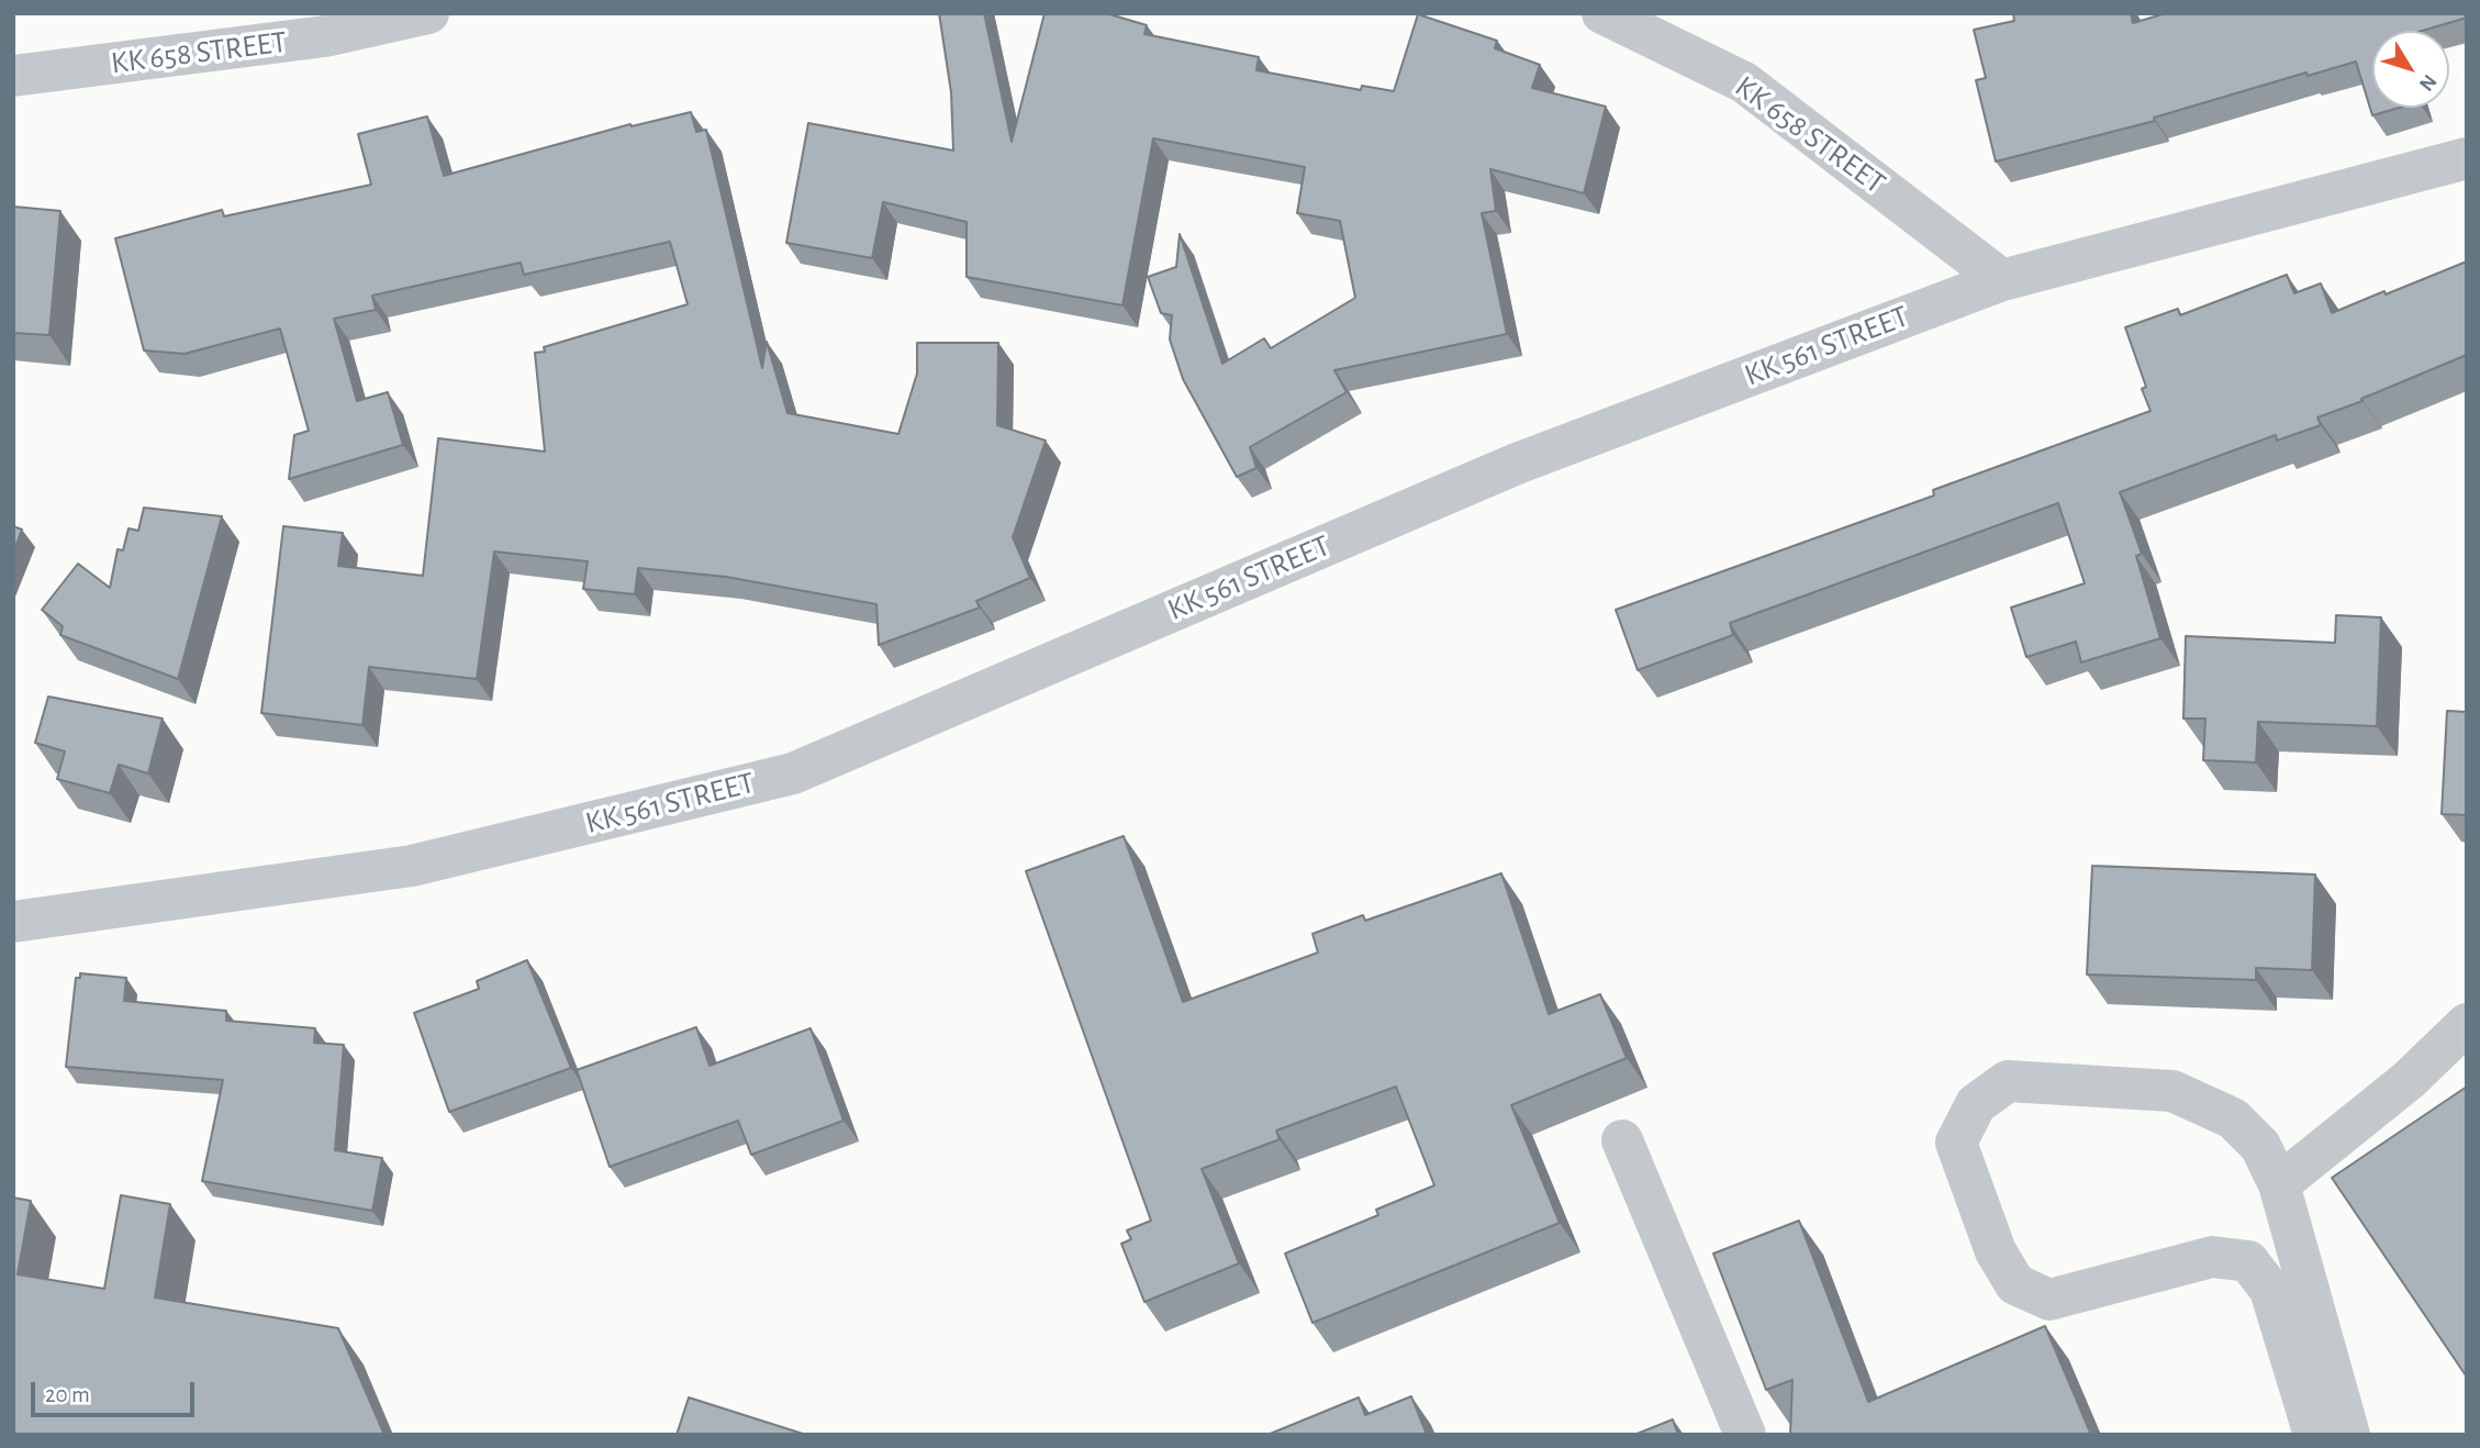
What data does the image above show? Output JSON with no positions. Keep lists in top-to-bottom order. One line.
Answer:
{"streets":{"street":["KK 658 STREET","KK 561 STREET"]},"crossings":[["KK 658 STREET","KK 561 STREET"]],"scale_bar":"20 m","north":"bottom right"}
